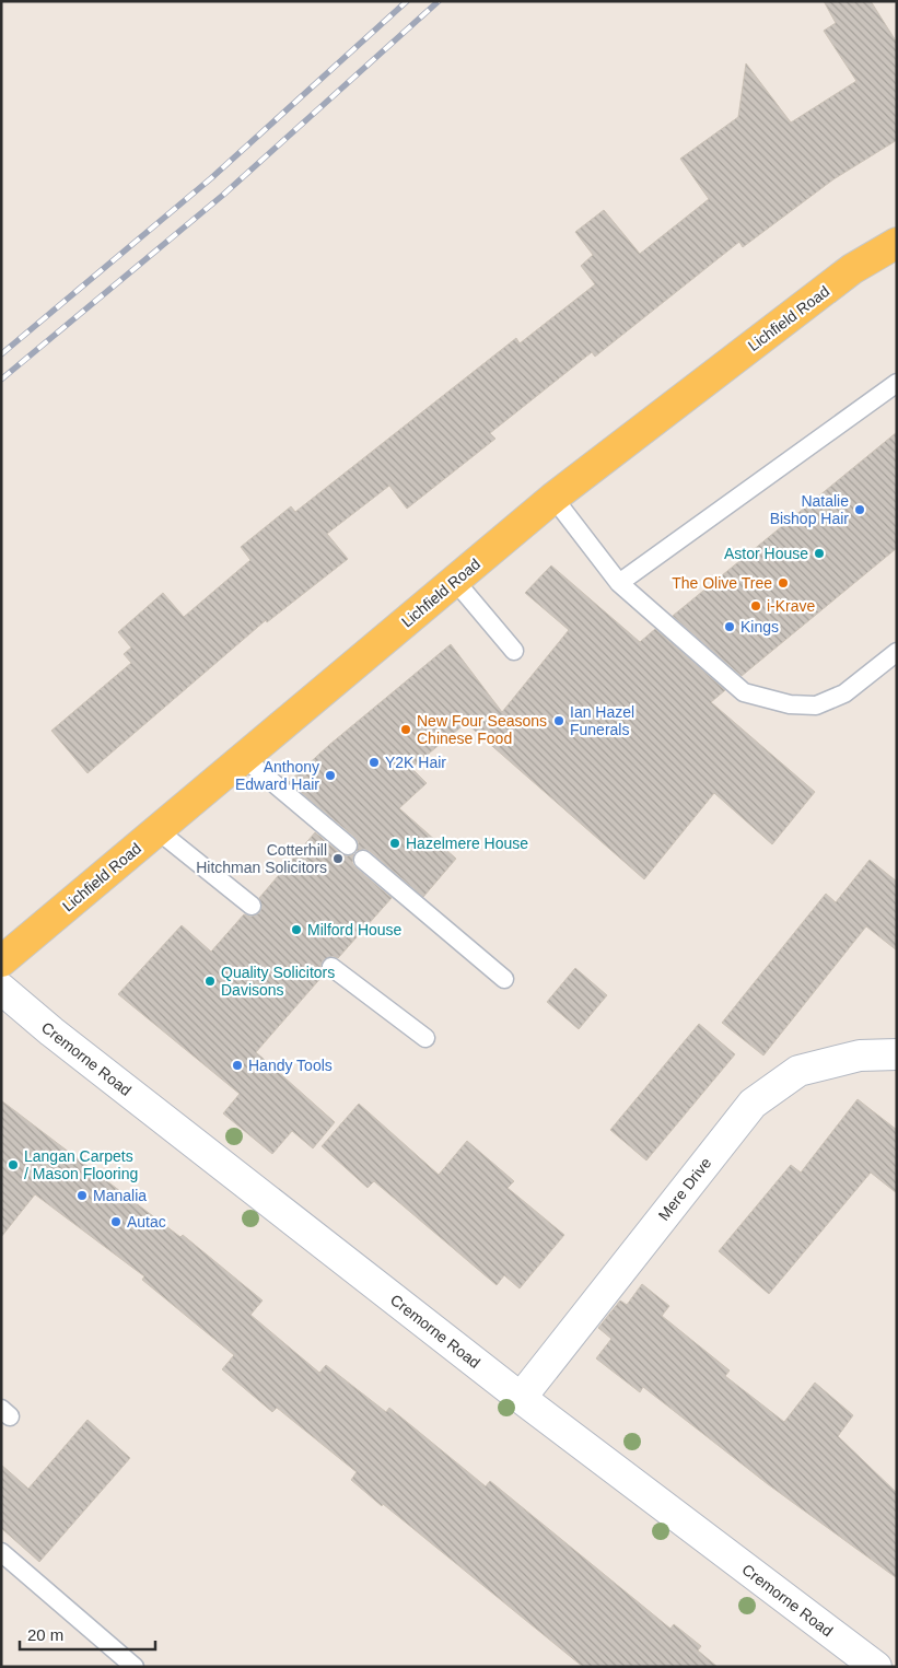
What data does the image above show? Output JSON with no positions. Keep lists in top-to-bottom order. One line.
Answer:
{"streets":{"main road":["Lichfield Road"],"street":["Cremorne Road","Mere Drive"]},"crossings":[["Cremorne Road","Mere Drive"]],"places":["Natalie Bishop Hair","Astor House","The Olive Tree","i-Krave","Kings","Ian Hazel Funerals","New Four Seasons Chinese Food","Y2K Hair","Anthony Edward Hair","Hazelmere House","Cotterhill Hitchman Solicitors","Milford House","Quality Solicitors Davisons","Handy Tools","Langan Carpets / Mason Flooring","Manalia","Autac"],"scale_bar":"20 m"}
